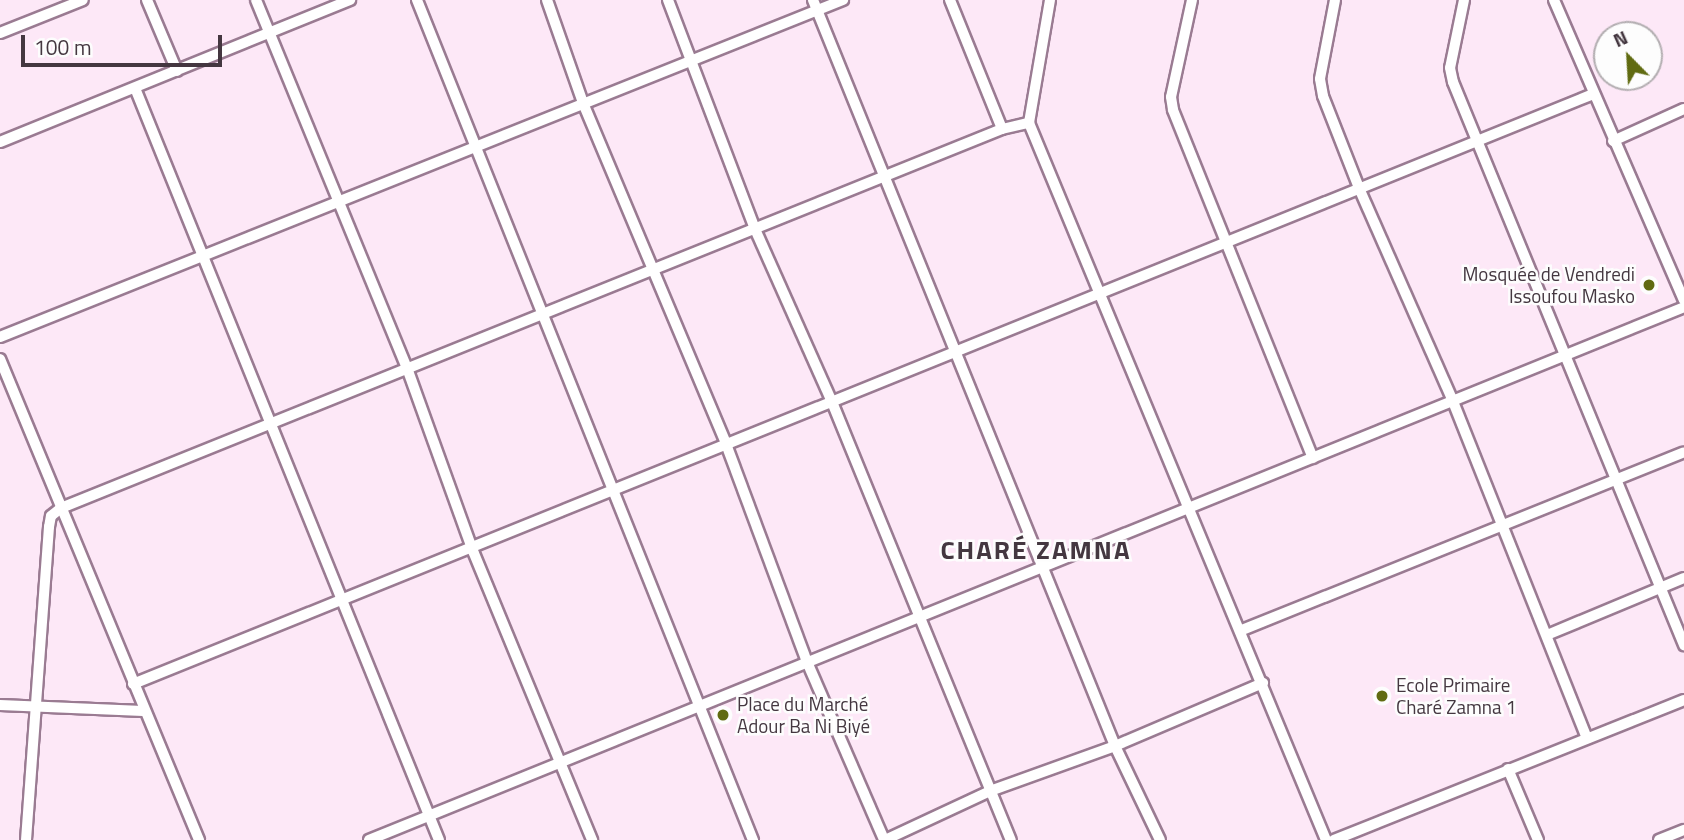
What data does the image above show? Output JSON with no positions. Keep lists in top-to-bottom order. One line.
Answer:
{"districts":["CHARÉ ZAMNA"],"places":["Mosquée de Vendredi Issoufou Masko","Ecole Primaire Charé Zamna 1","Place du Marché Adour Ba Ni Biyé"],"scale_bar":"100 m","north":"top left"}
